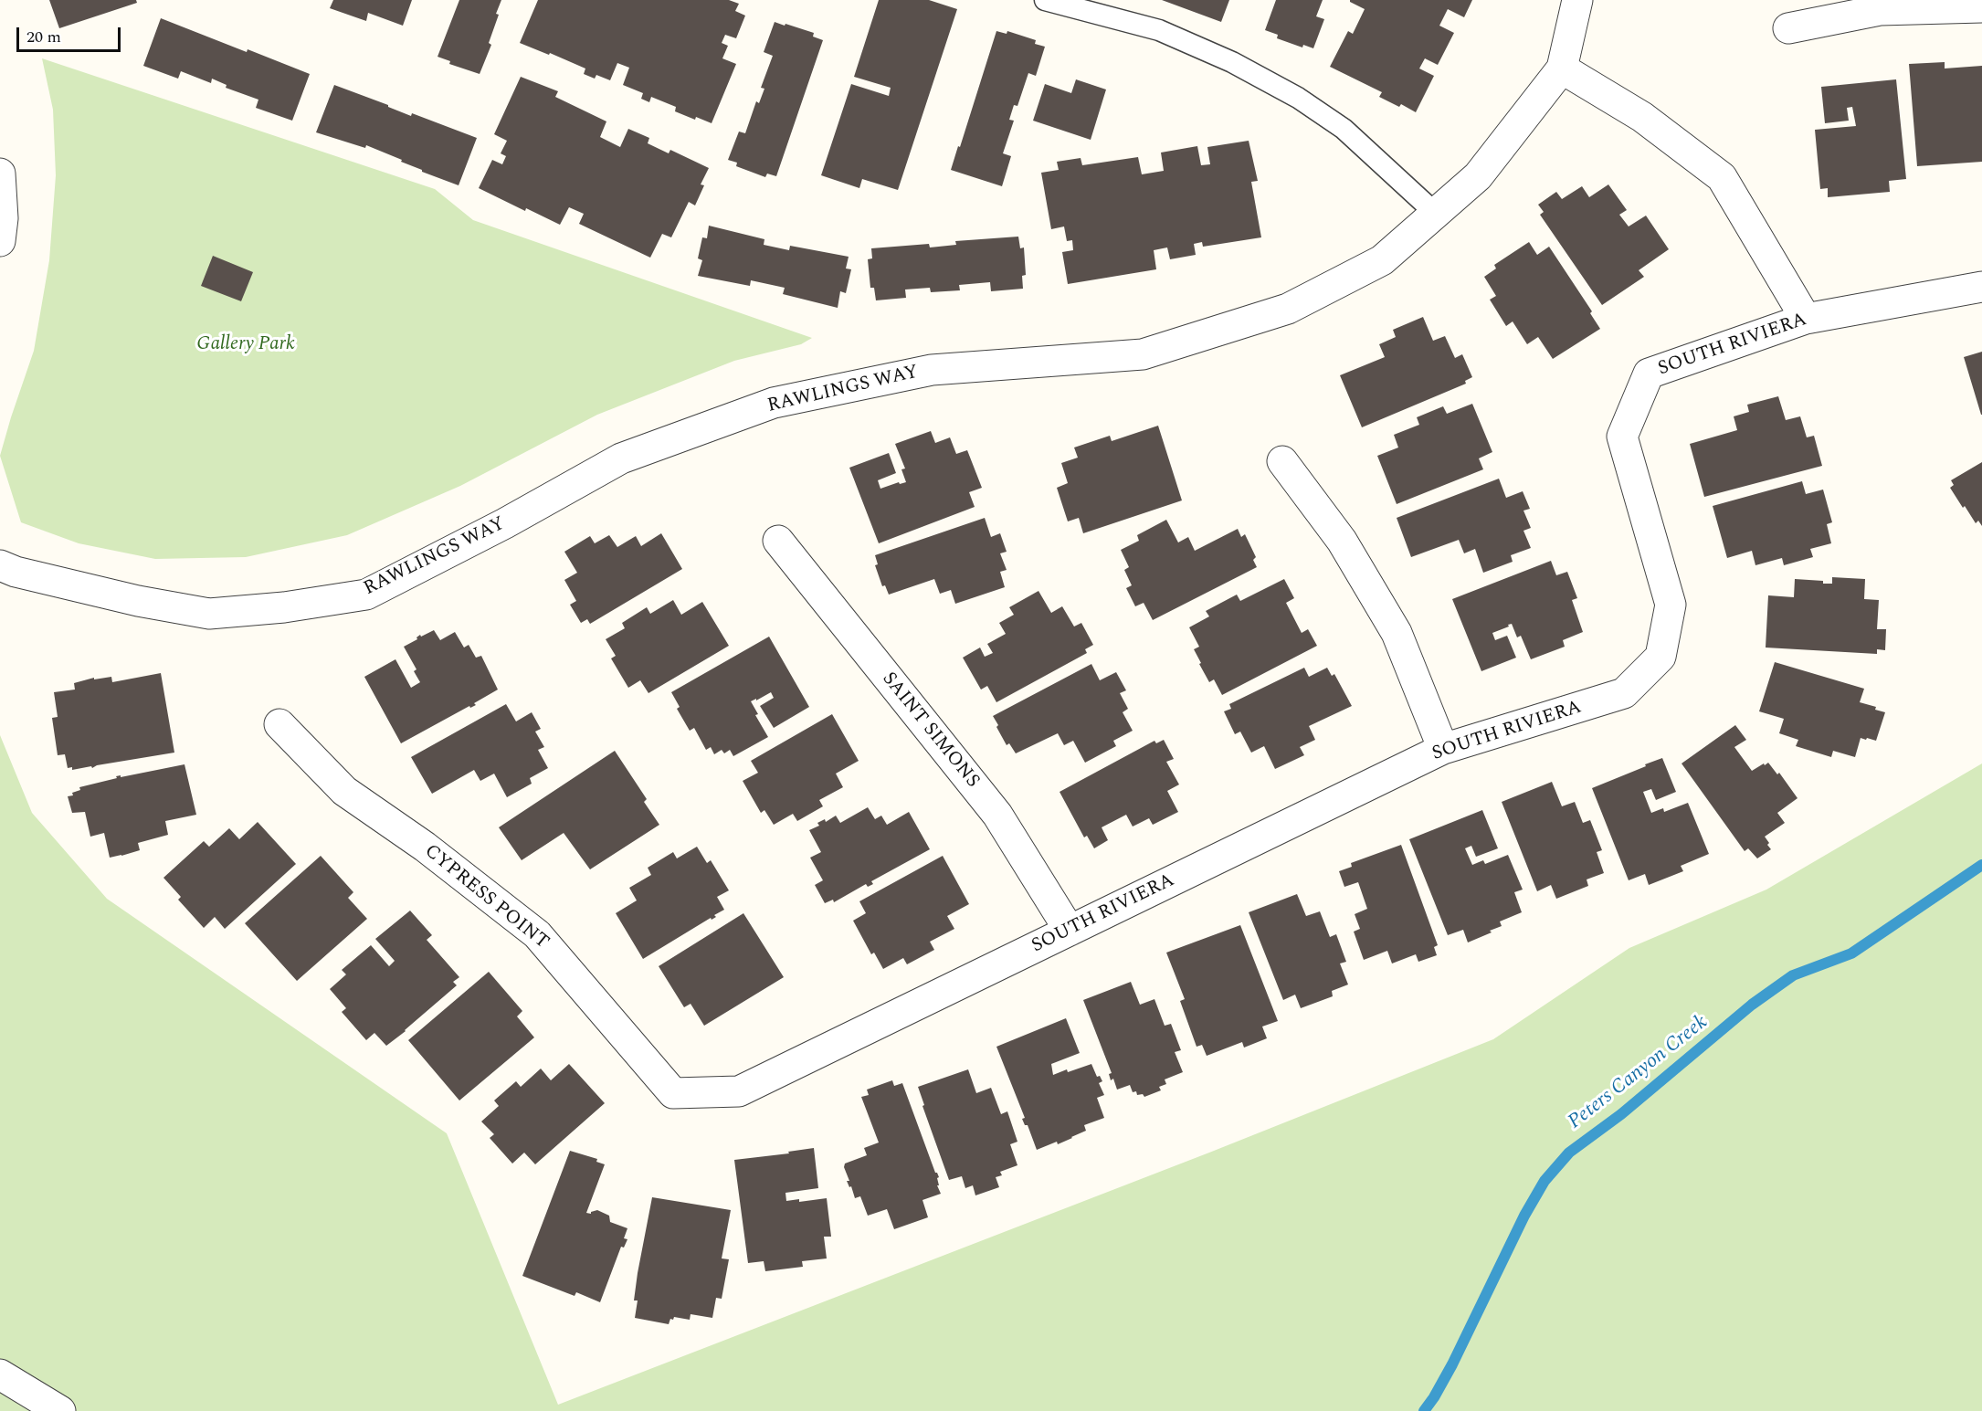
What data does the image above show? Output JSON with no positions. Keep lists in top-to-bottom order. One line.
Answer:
{"streets":{"street":["SOUTH RIVIERA","RAWLINGS WAY","SAINT SIMONS","CYPRESS POINT"]},"crossings":[["SOUTH RIVIERA","SAINT SIMONS"],["SOUTH RIVIERA","CYPRESS POINT"]],"water":["Peters Canyon Creek"],"parks":["Gallery Park"],"scale_bar":"20 m"}
